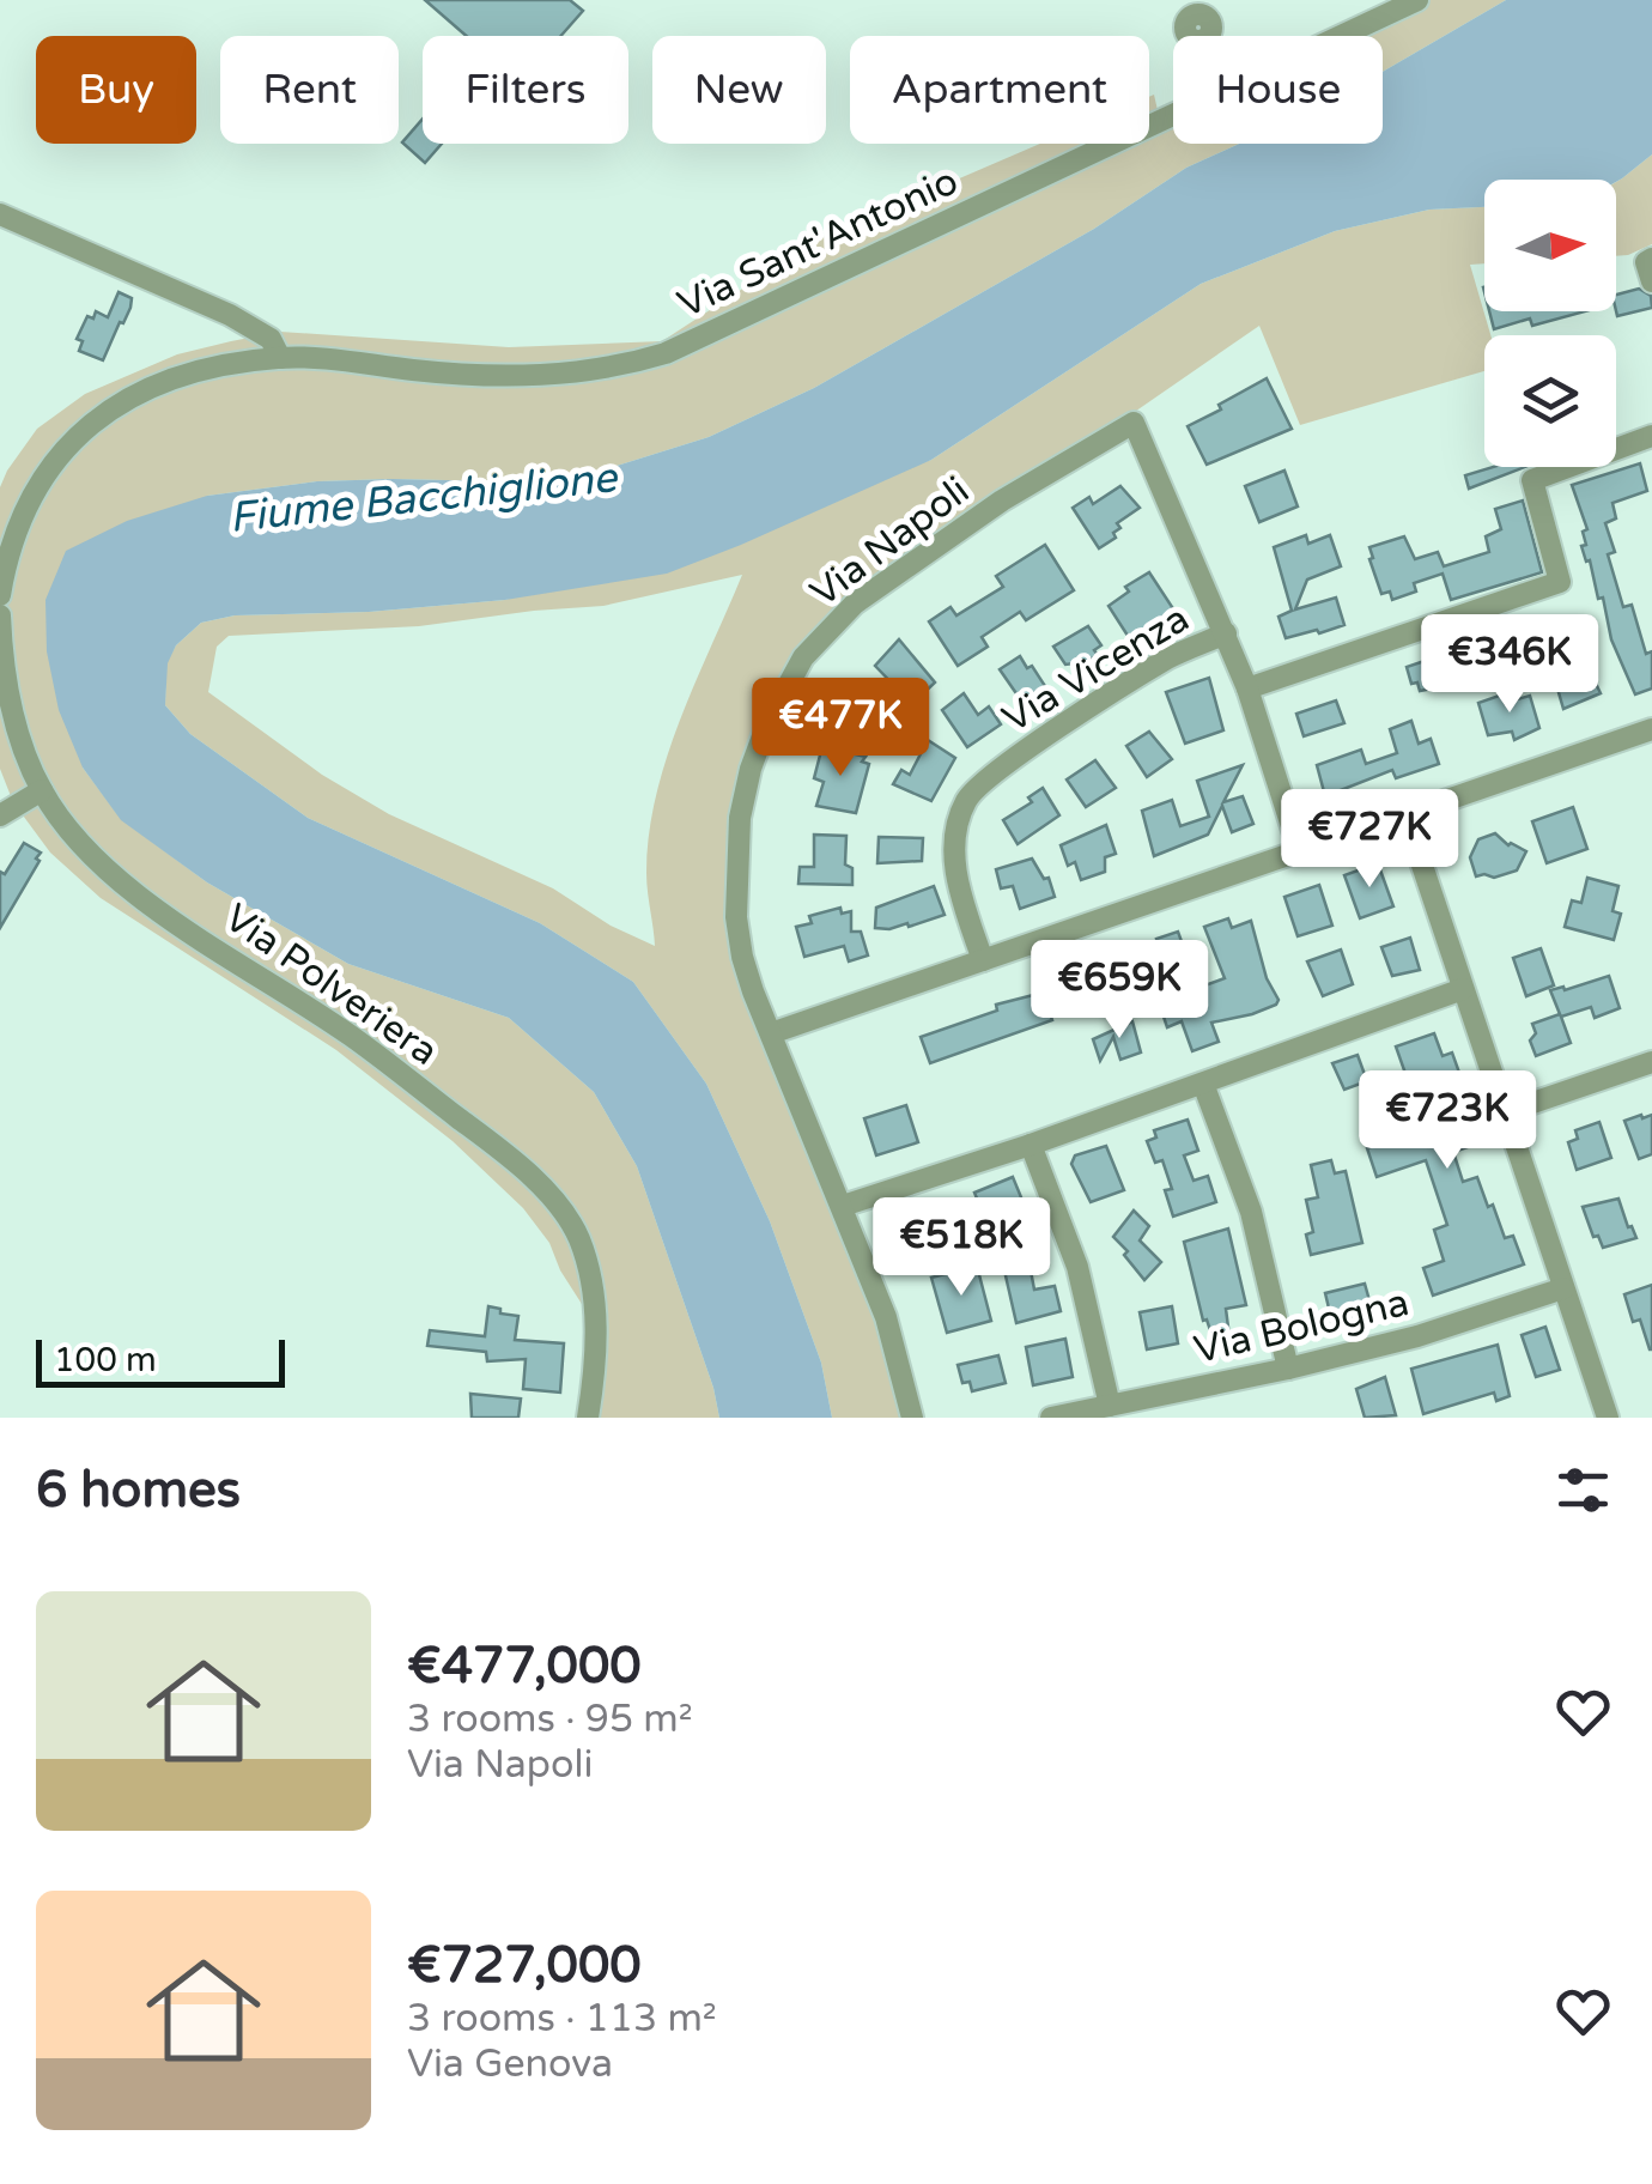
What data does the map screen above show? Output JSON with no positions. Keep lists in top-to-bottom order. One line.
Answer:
{"streets":{"street":["Via Sant'Antonio","Via Napoli","Via Vicenza","Via Polveriera","Via Bologna"]},"crossings":[["Via Napoli","Via Vicenza"]],"water":["Fiume Bacchiglione"],"scale_bar":"100 m","north":"right","page":{"chip":["Buy","Rent","Filters","New","Apartment","House"],"price":["€346K","€477K","€727K","€659K","€723K","€518K"],"scale":"100 m","heading":"6 homes","list":[{"name":"€477,000","note":"3 rooms · 95 m² · Via Napoli"},{"name":"€727,000","note":"3 rooms · 113 m² · Via Genova"}]}}
